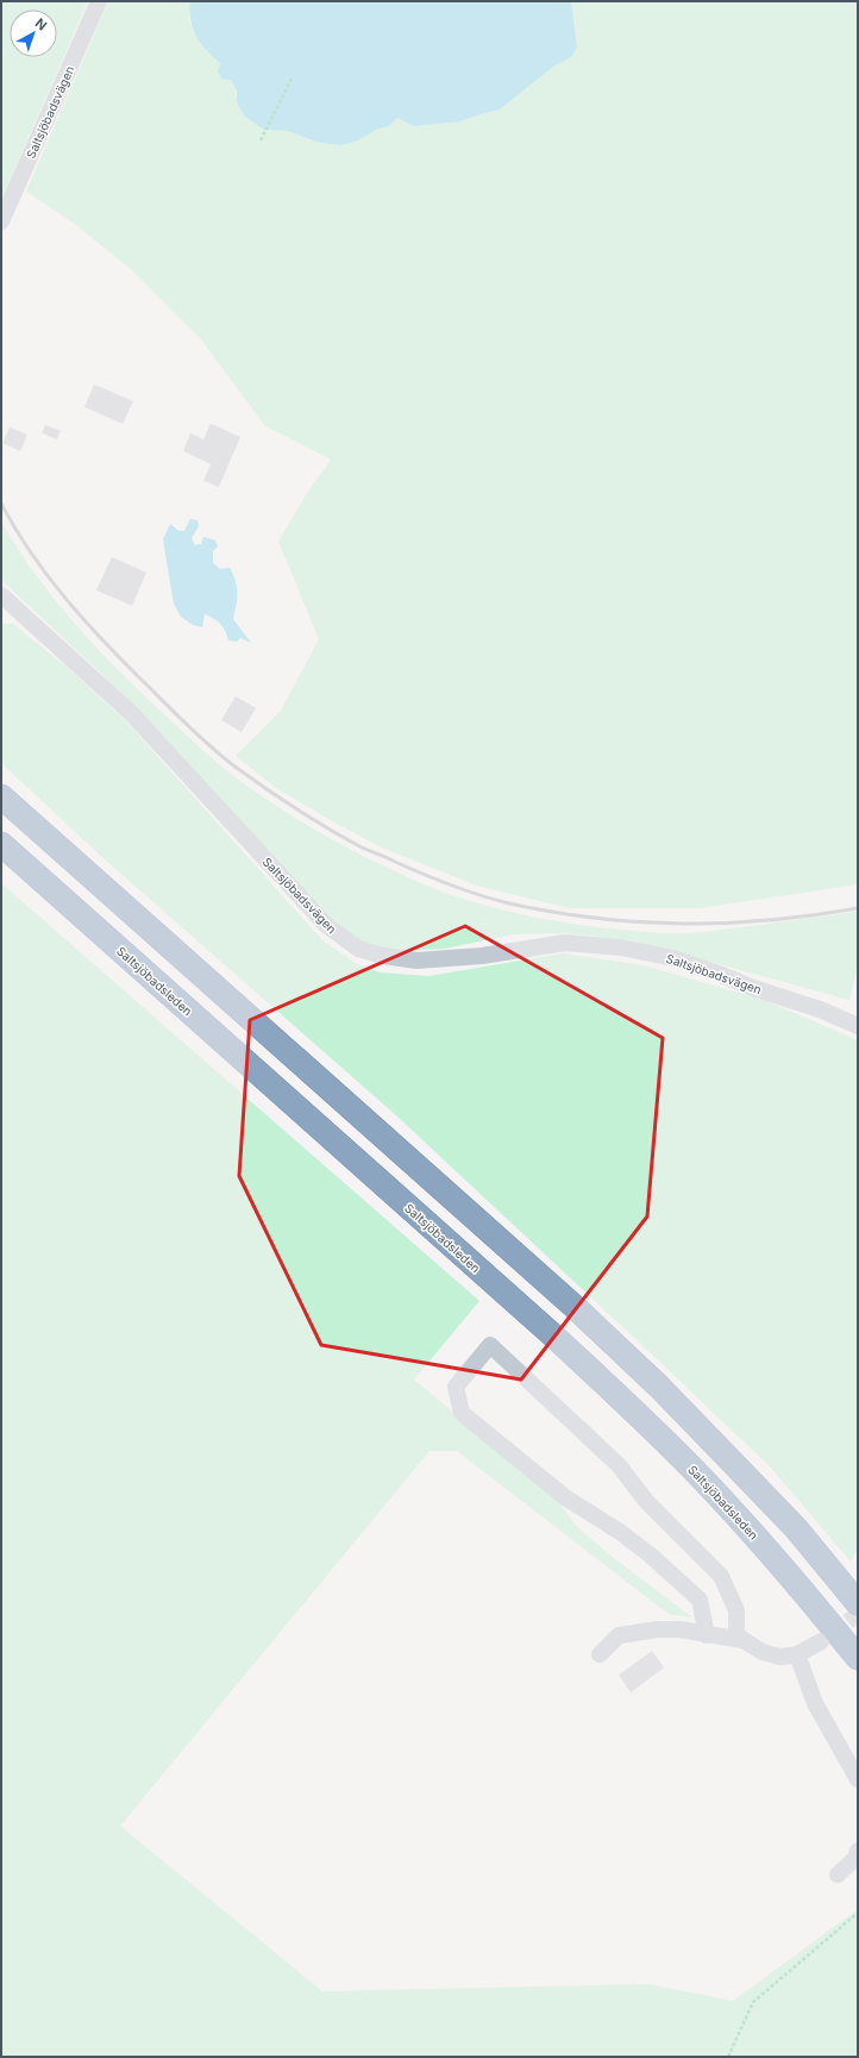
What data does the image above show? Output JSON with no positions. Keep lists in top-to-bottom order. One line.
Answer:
{"streets":{"highway":["Saltsjöbadsleden"],"street":["Saltsjöbadsvägen"]},"north":"top right"}
